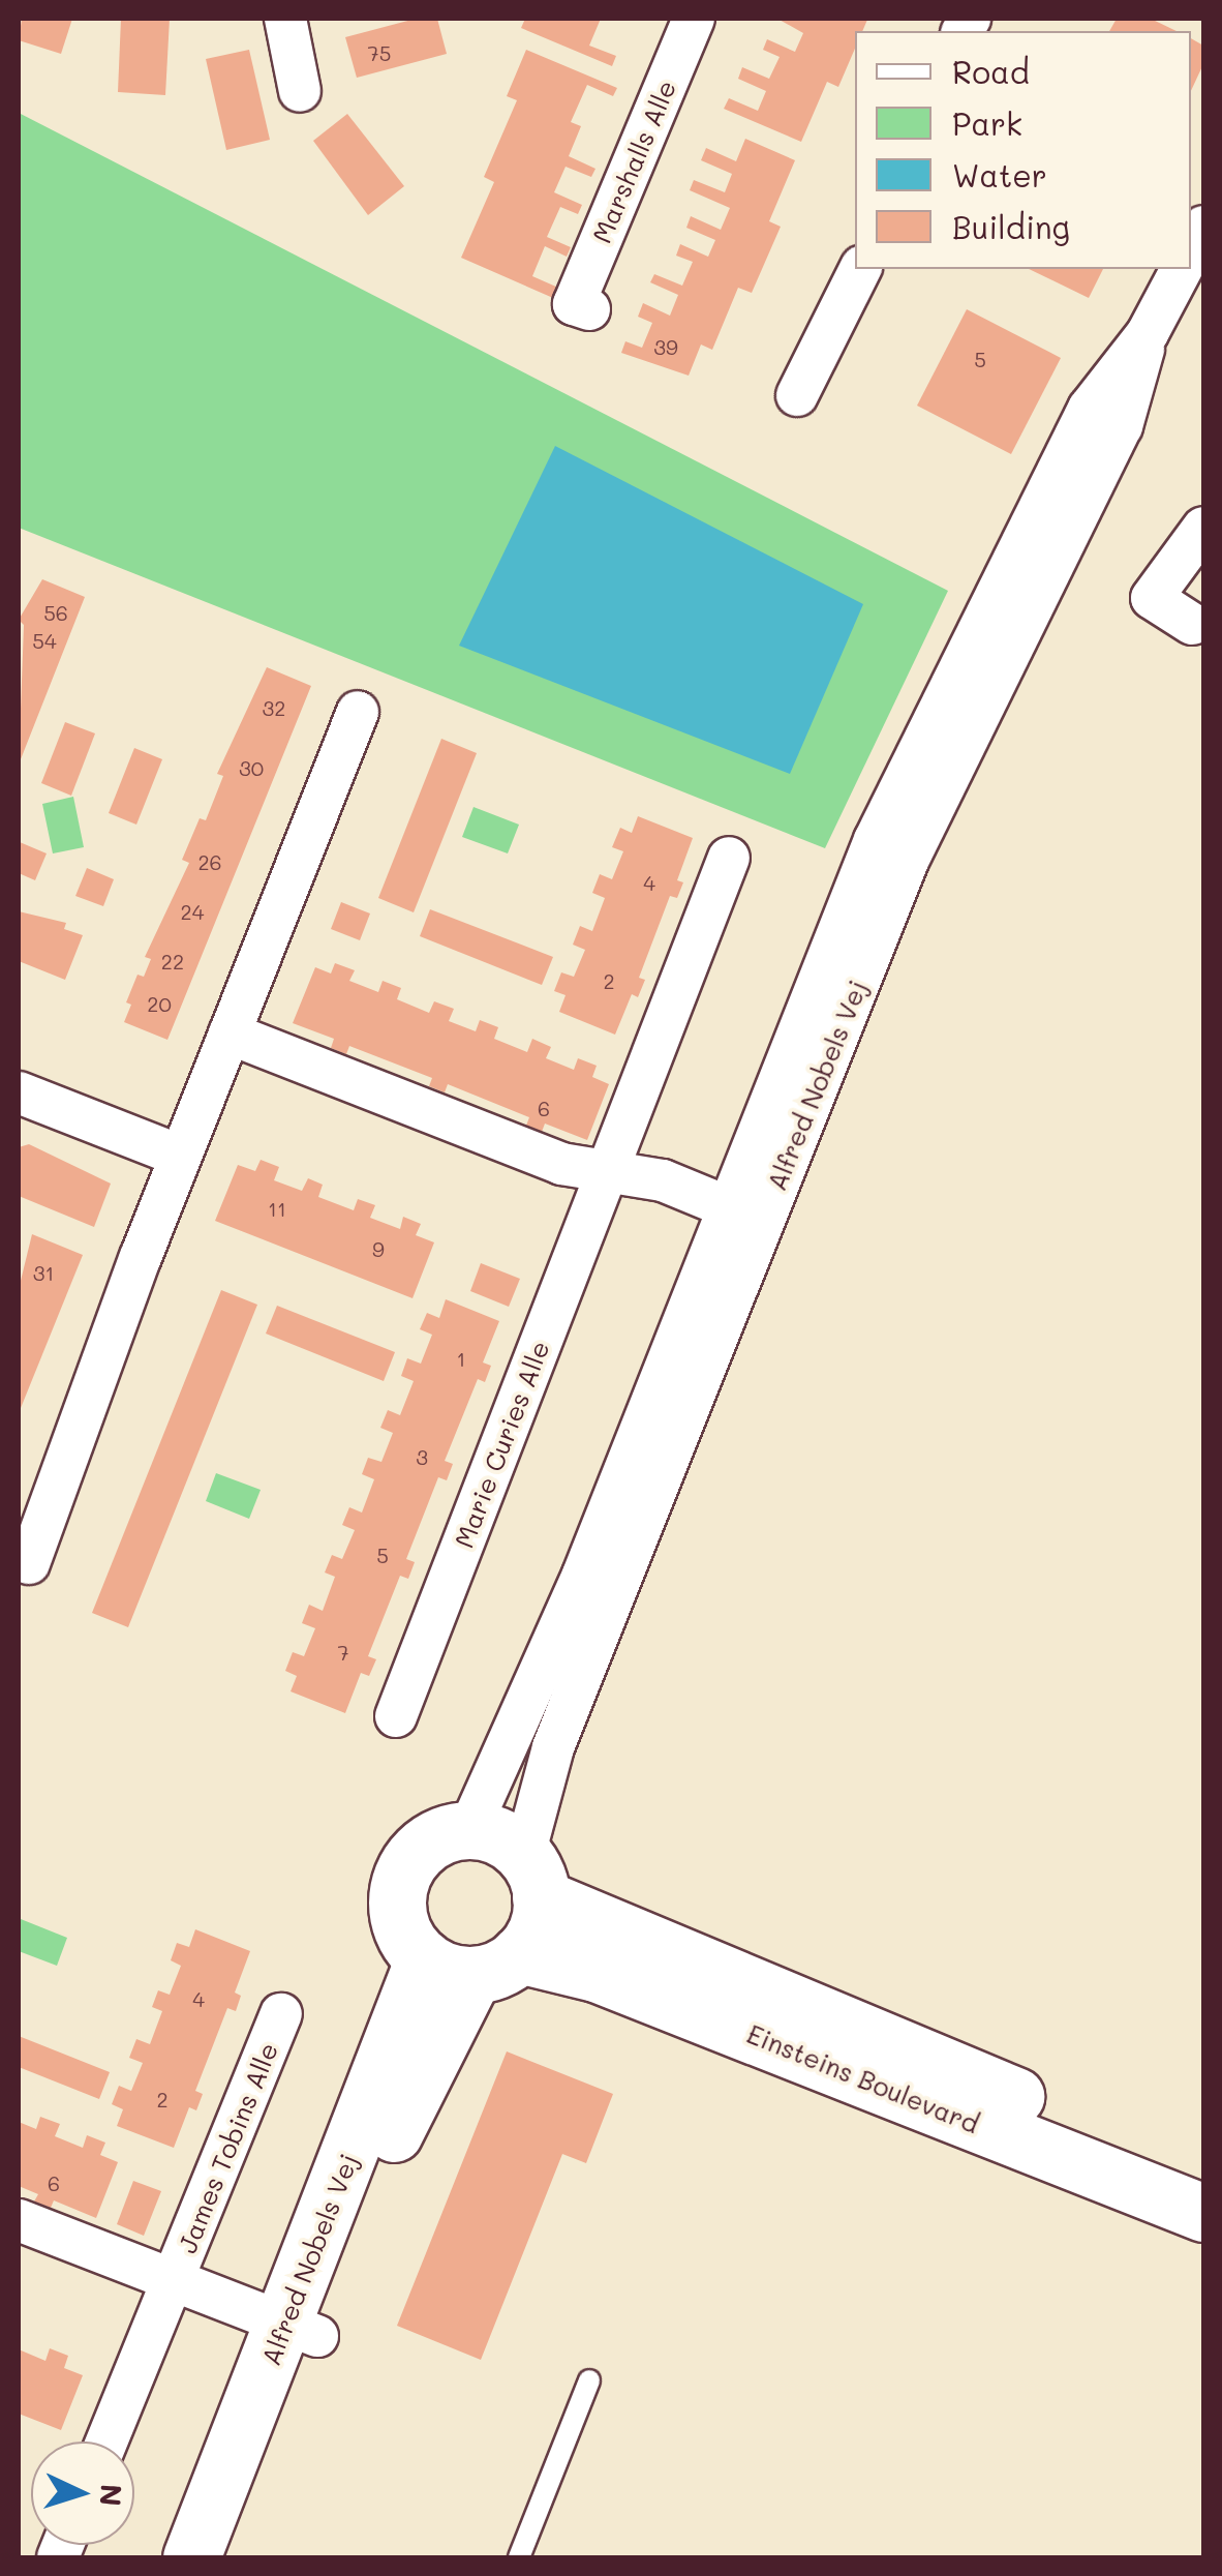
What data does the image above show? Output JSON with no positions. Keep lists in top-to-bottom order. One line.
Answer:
{"streets":{"street":["Marshalls Alle","Alfred Nobels Vej","Marie Curies Alle","Einsteins Boulevard","James Tobins Alle"]},"crossings":[["Alfred Nobels Vej","Einsteins Boulevard"],["Alfred Nobels Vej","James Tobins Alle"]],"house_numbers":["75","39","5","56","54","32","30","26","4","24","22","2","20","6","11","9","31","1","3","5","7","4","2","6"],"legend":["Road","Park","Water","Building"],"north":"right"}
